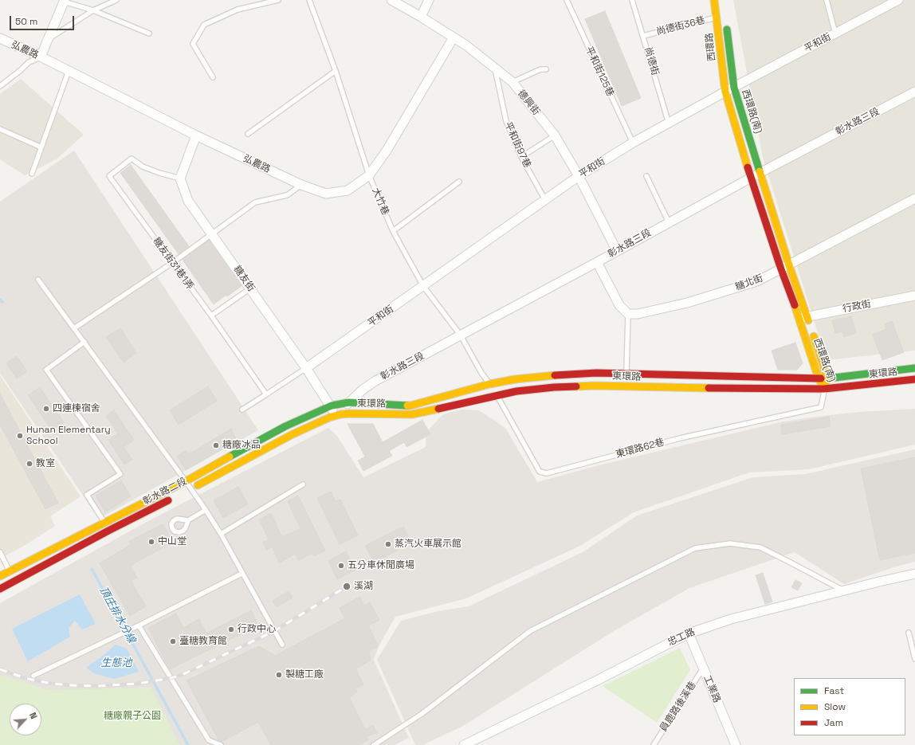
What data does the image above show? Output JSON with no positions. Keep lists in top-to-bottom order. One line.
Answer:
{"streets":{"main road":["西環路","西環路(南)","東環路","彰水路二段"],"street":["平和街","弘農路","德興街","彰水路三段","糖友街","糖北街","行政街","忠工路","工業路"],"lane":["尚德街36巷","尚德街","平和街125巷","平和街97巷","大竹巷","糖友街31巷1弄","東環路62巷","員鹿路後溪巷"]},"crossings":[["尚德街36巷","西環路"],["尚德街36巷","尚德街"],["平和街","西環路"],["平和街","尚德街"],["平和街","平和街125巷"],["平和街","德興街"],["平和街","西環路(南)"],["平和街","平和街97巷"],["平和街","大竹巷"],["平和街","糖友街"],["西環路","西環路(南)"],["弘農路","德興街"],["弘農路","大竹巷"],["德興街","彰水路三段"],["德興街","平和街97巷"],["西環路(南)","彰水路三段"],["西環路(南)","糖北街"],["西環路(南)","行政街"],["西環路(南)","東環路"],["西環路(南)","東環路62巷"],["彰水路三段","大竹巷"],["彰水路三段","糖友街"],["彰水路三段","東環路"],["彰水路三段","彰水路二段"],["大竹巷","東環路"],["大竹巷","東環路62巷"],["糖友街31巷1弄","糖友街"],["糖友街","東環路"],["糖友街","彰水路二段"],["東環路","東環路62巷"],["東環路","彰水路二段"],["忠工路","工業路"],["工業路","員鹿路後溪巷"]],"water":["頂庄排水分線","生態池"],"parks":["糖廠親子公園"],"places":["四連棟宿舍","Hunan Elementary School","糖廠冰品","教室","中山堂","蒸汽火車展示館","五分車休閒廣場","溪湖","行政中心","臺糖教育館","製糖工廠"],"legend":["Fast","Slow","Jam"],"scale_bar":"50 m","north":"top right"}
